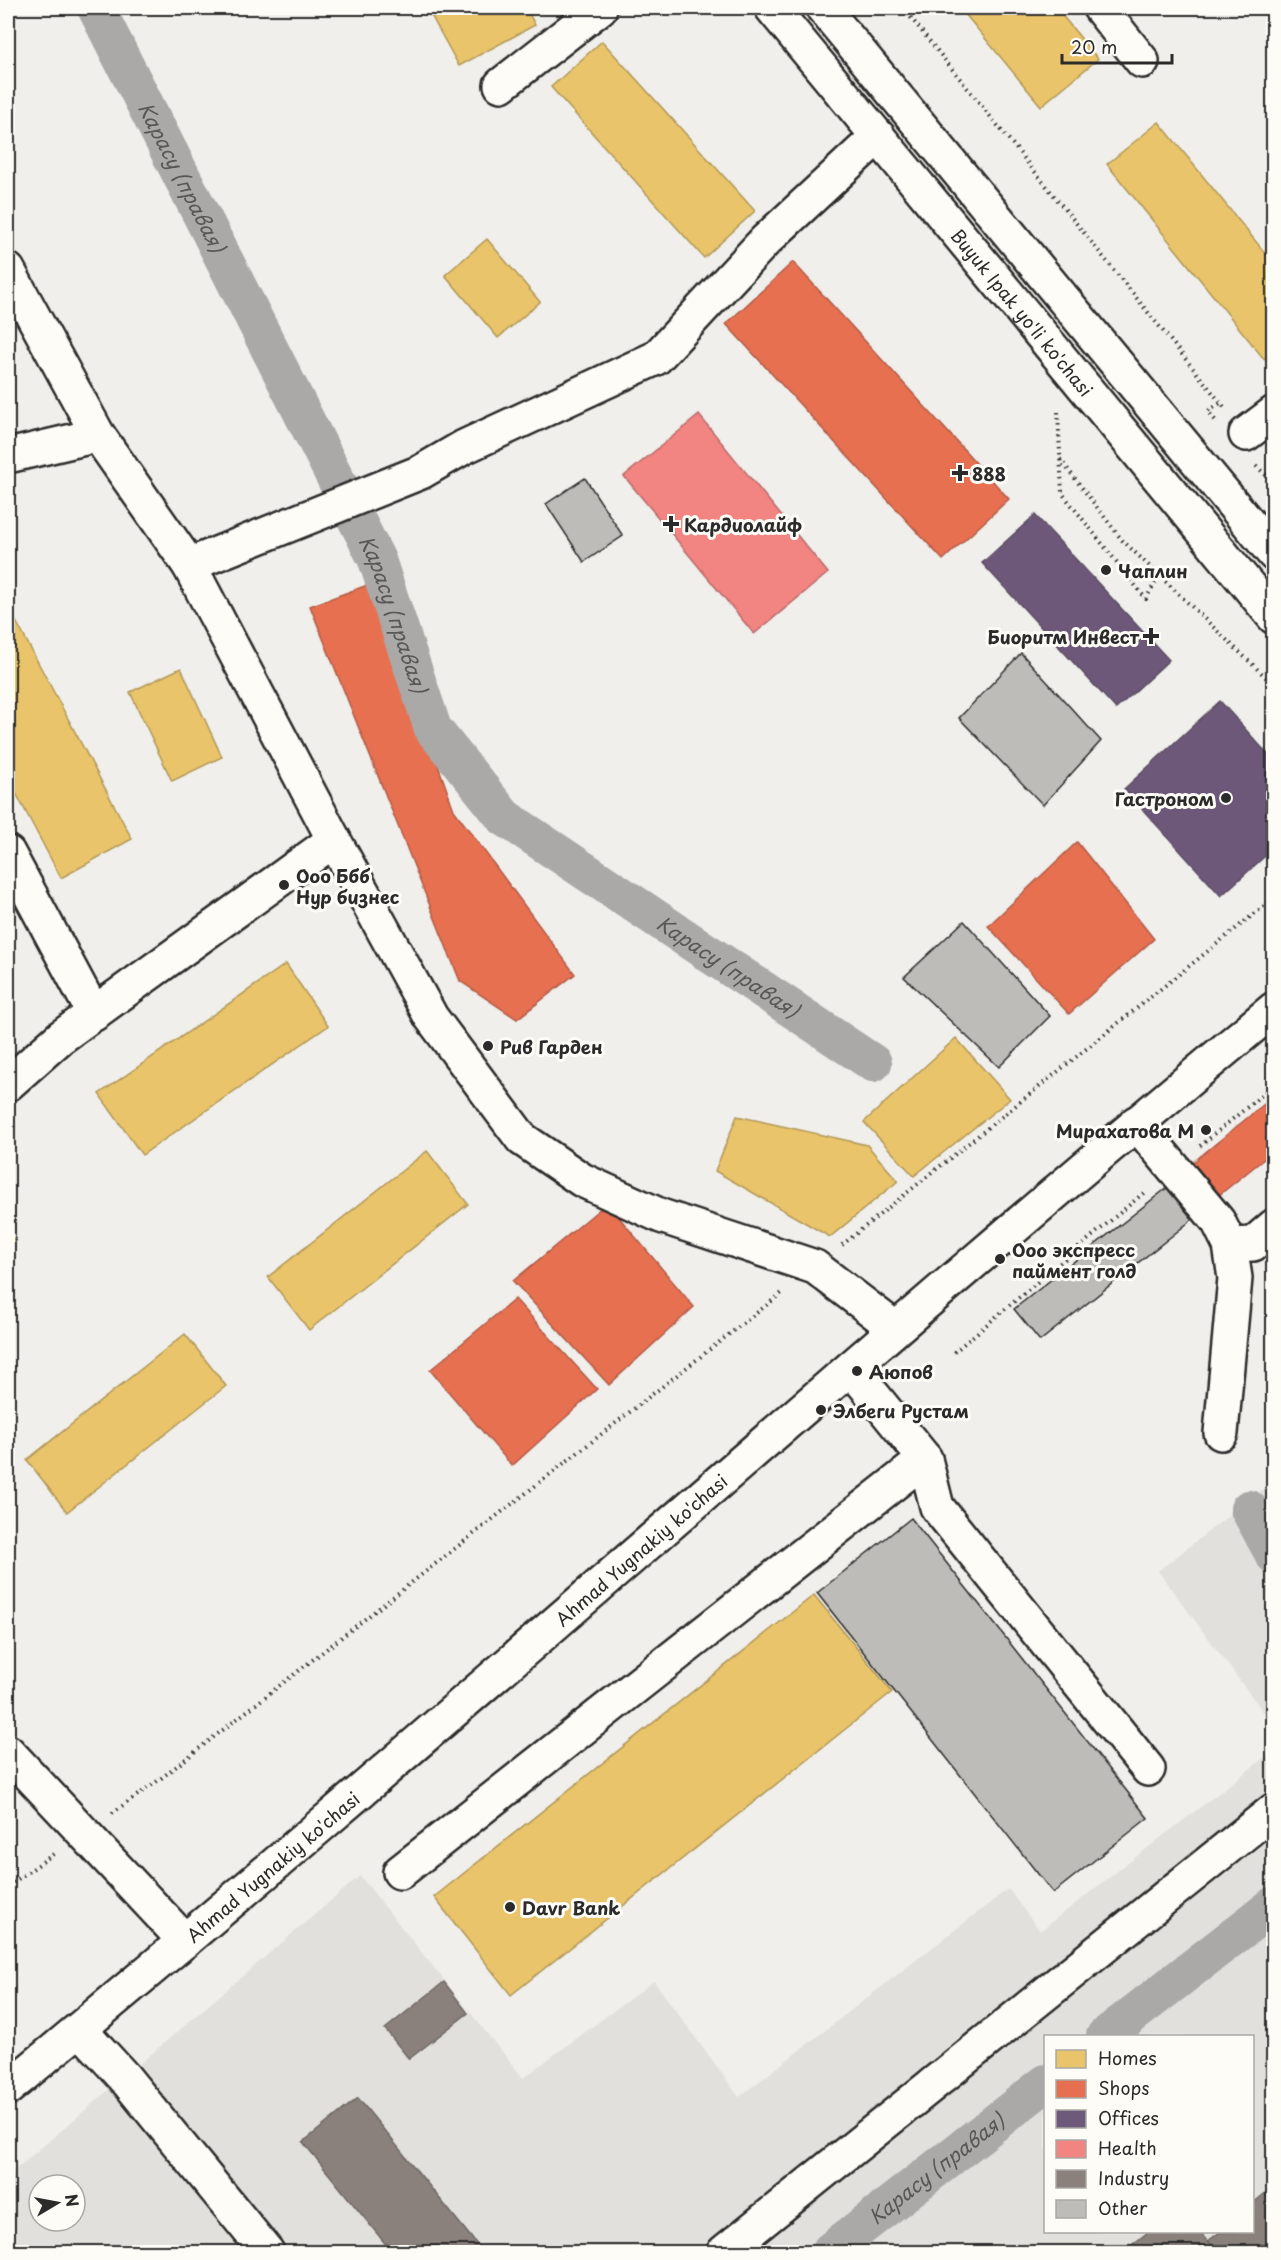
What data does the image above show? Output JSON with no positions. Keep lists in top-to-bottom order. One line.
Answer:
{"streets":{"street":["Buyuk Ipak yo'li ko'chasi","Ahmad Yugnakiy ko'chasi"]},"water":["Карасу (правая)"],"places":{"health":["888","Кардиолайф","Биоритм Инвест"],"other":["Чаплин","Гастроном","Ооо Ббб Нур бизнес","Рив Гарден","Мирахатова М","Ооо экспресс паймент голд","Аюпов","Элбеги Рустам","Davr Bank"]},"legend":["Homes","Shops","Offices","Health","Industry","Other"],"scale_bar":"20 m","north":"right"}
